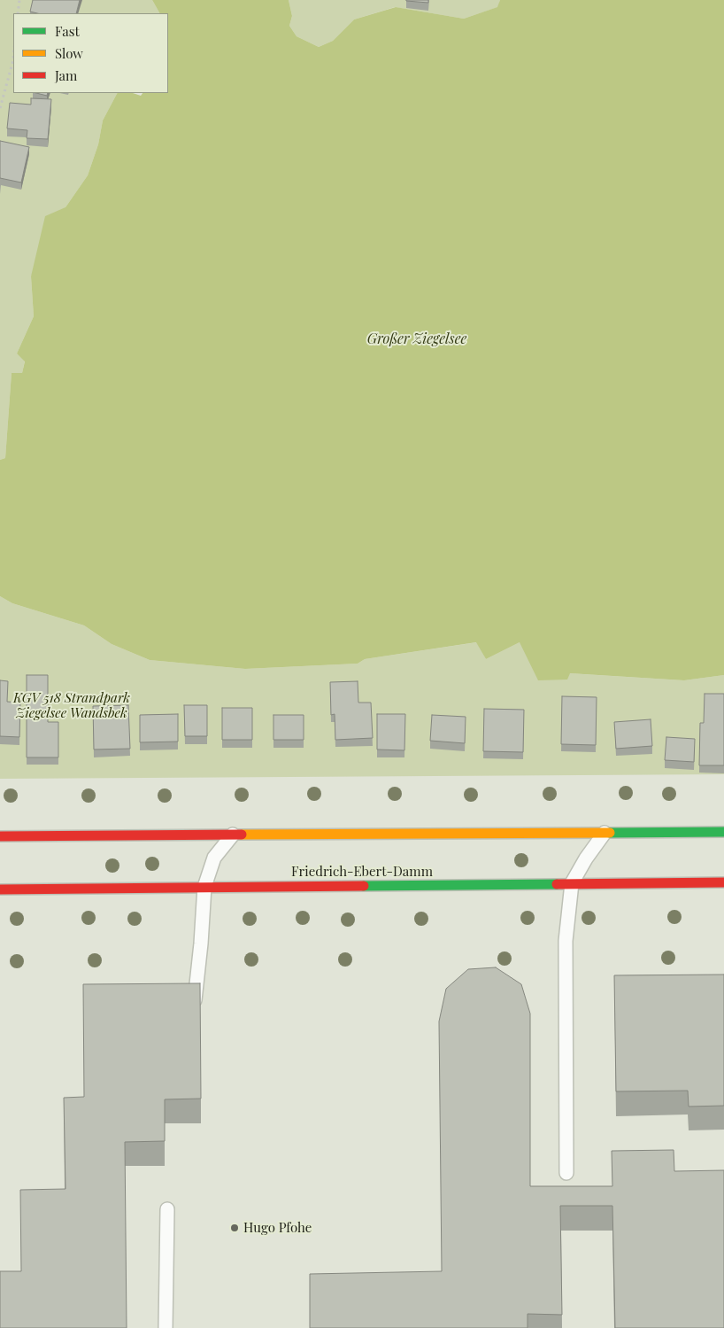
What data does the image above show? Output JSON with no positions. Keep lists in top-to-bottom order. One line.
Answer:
{"streets":{"main road":["Friedrich-Ebert-Damm"]},"water":["Großer Ziegelsee"],"parks":["KGV 518 Strandpark Ziegelsee Wandsbek"],"places":["Hugo Pfohe"],"legend":["Fast","Slow","Jam"]}
